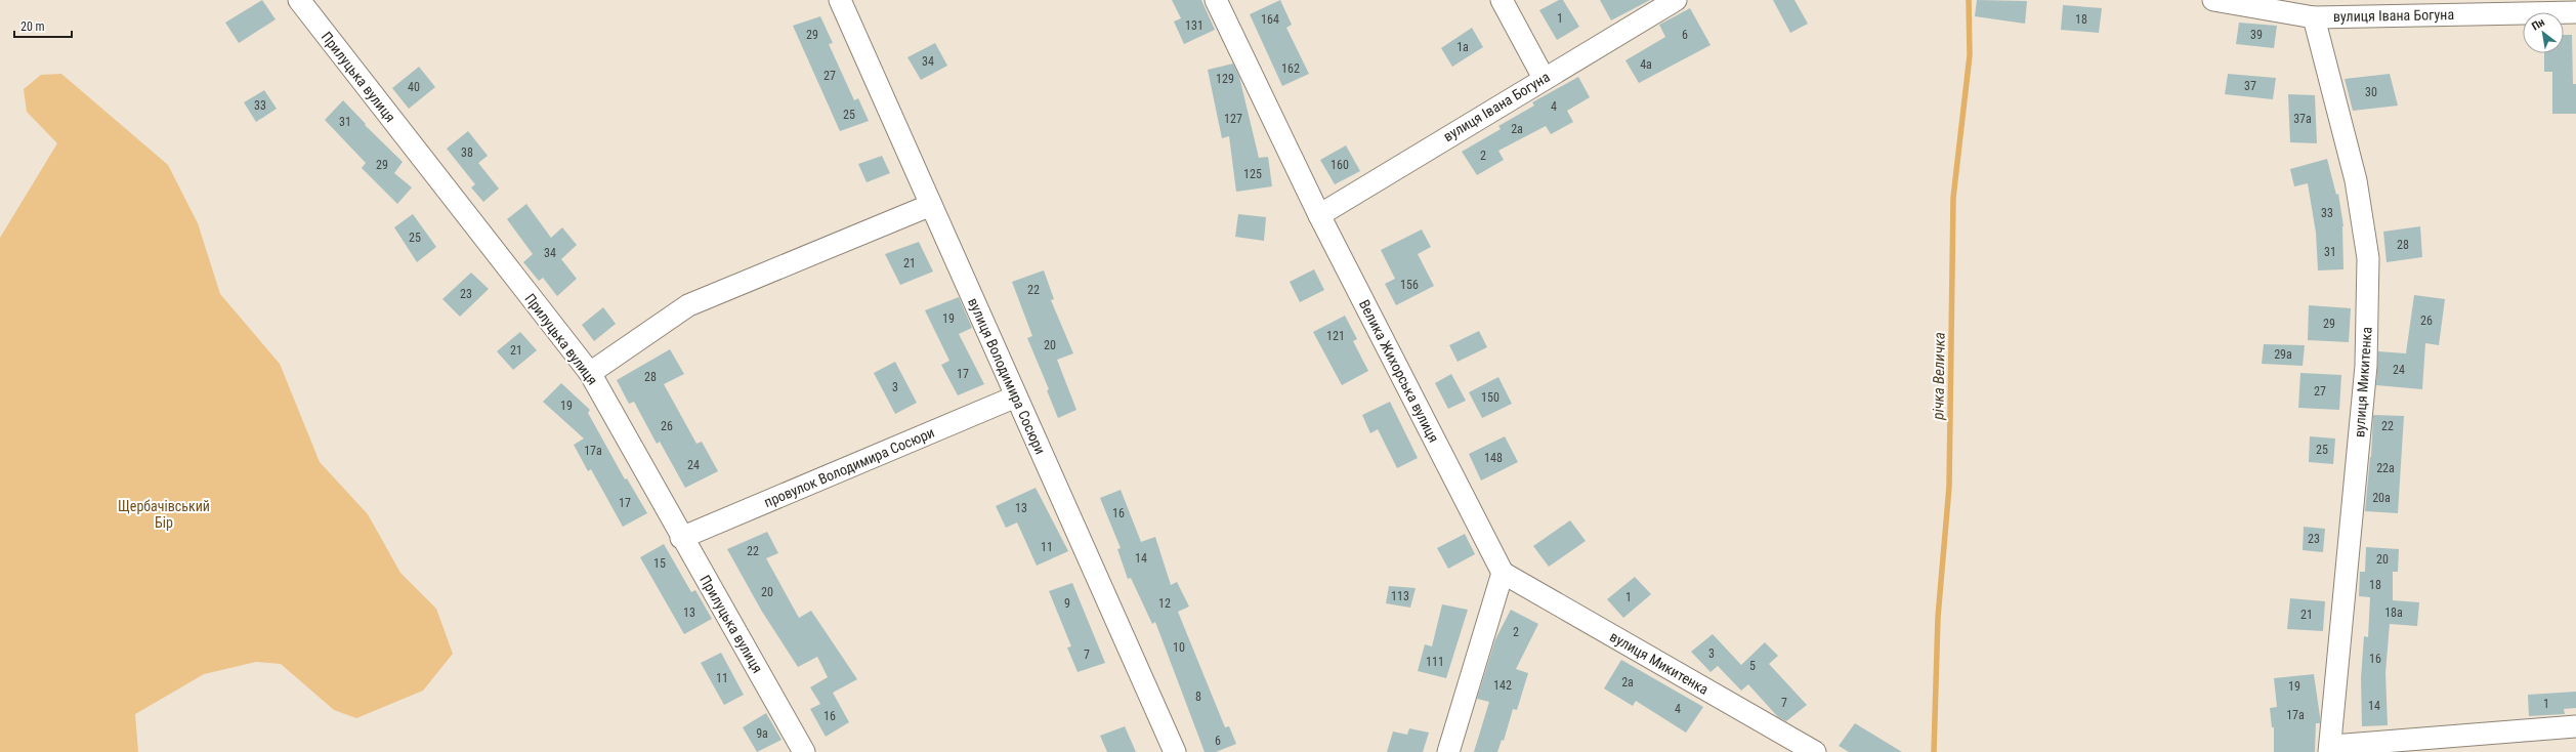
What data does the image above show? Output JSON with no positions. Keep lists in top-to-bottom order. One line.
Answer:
{"streets":{"street":["вулиця Івана Богуна","Прилуцька вулиця","Велика Жихорська вулиця","вулиця Володимира Сосюри","вулиця Микитенка","провулок Володимира Сосюри"]},"crossings":[["вулиця Івана Богуна","Велика Жихорська вулиця"],["вулиця Івана Богуна","вулиця Микитенка"],["Прилуцька вулиця","провулок Володимира Сосюри"],["Велика Жихорська вулиця","вулиця Микитенка"],["вулиця Володимира Сосюри","провулок Володимира Сосюри"]],"water":["річка Величка"],"parks":["Щербачівський Бір"],"house_numbers":["1","164","18","131","29","6","39","1а","34","4а","162","27","129","37","40","30","33","4","25","127","37а","31","2а","38","2","29","160","125","33","25","28","31","34","21","156","22","23","19","26","29","121","20","21","29а","24","17","28","3","27","150","19","26","22","25","17а","148","24","22а","20а","17","13","16","23","11","22","14","20","15","18","20","113","1","9","12","13","18а","21","2","10","3","7","16","111","5","11","2а","142","19","8","7","1","14","4","17а","16","9а","6"],"scale_bar":"20 m","north":"top left"}
